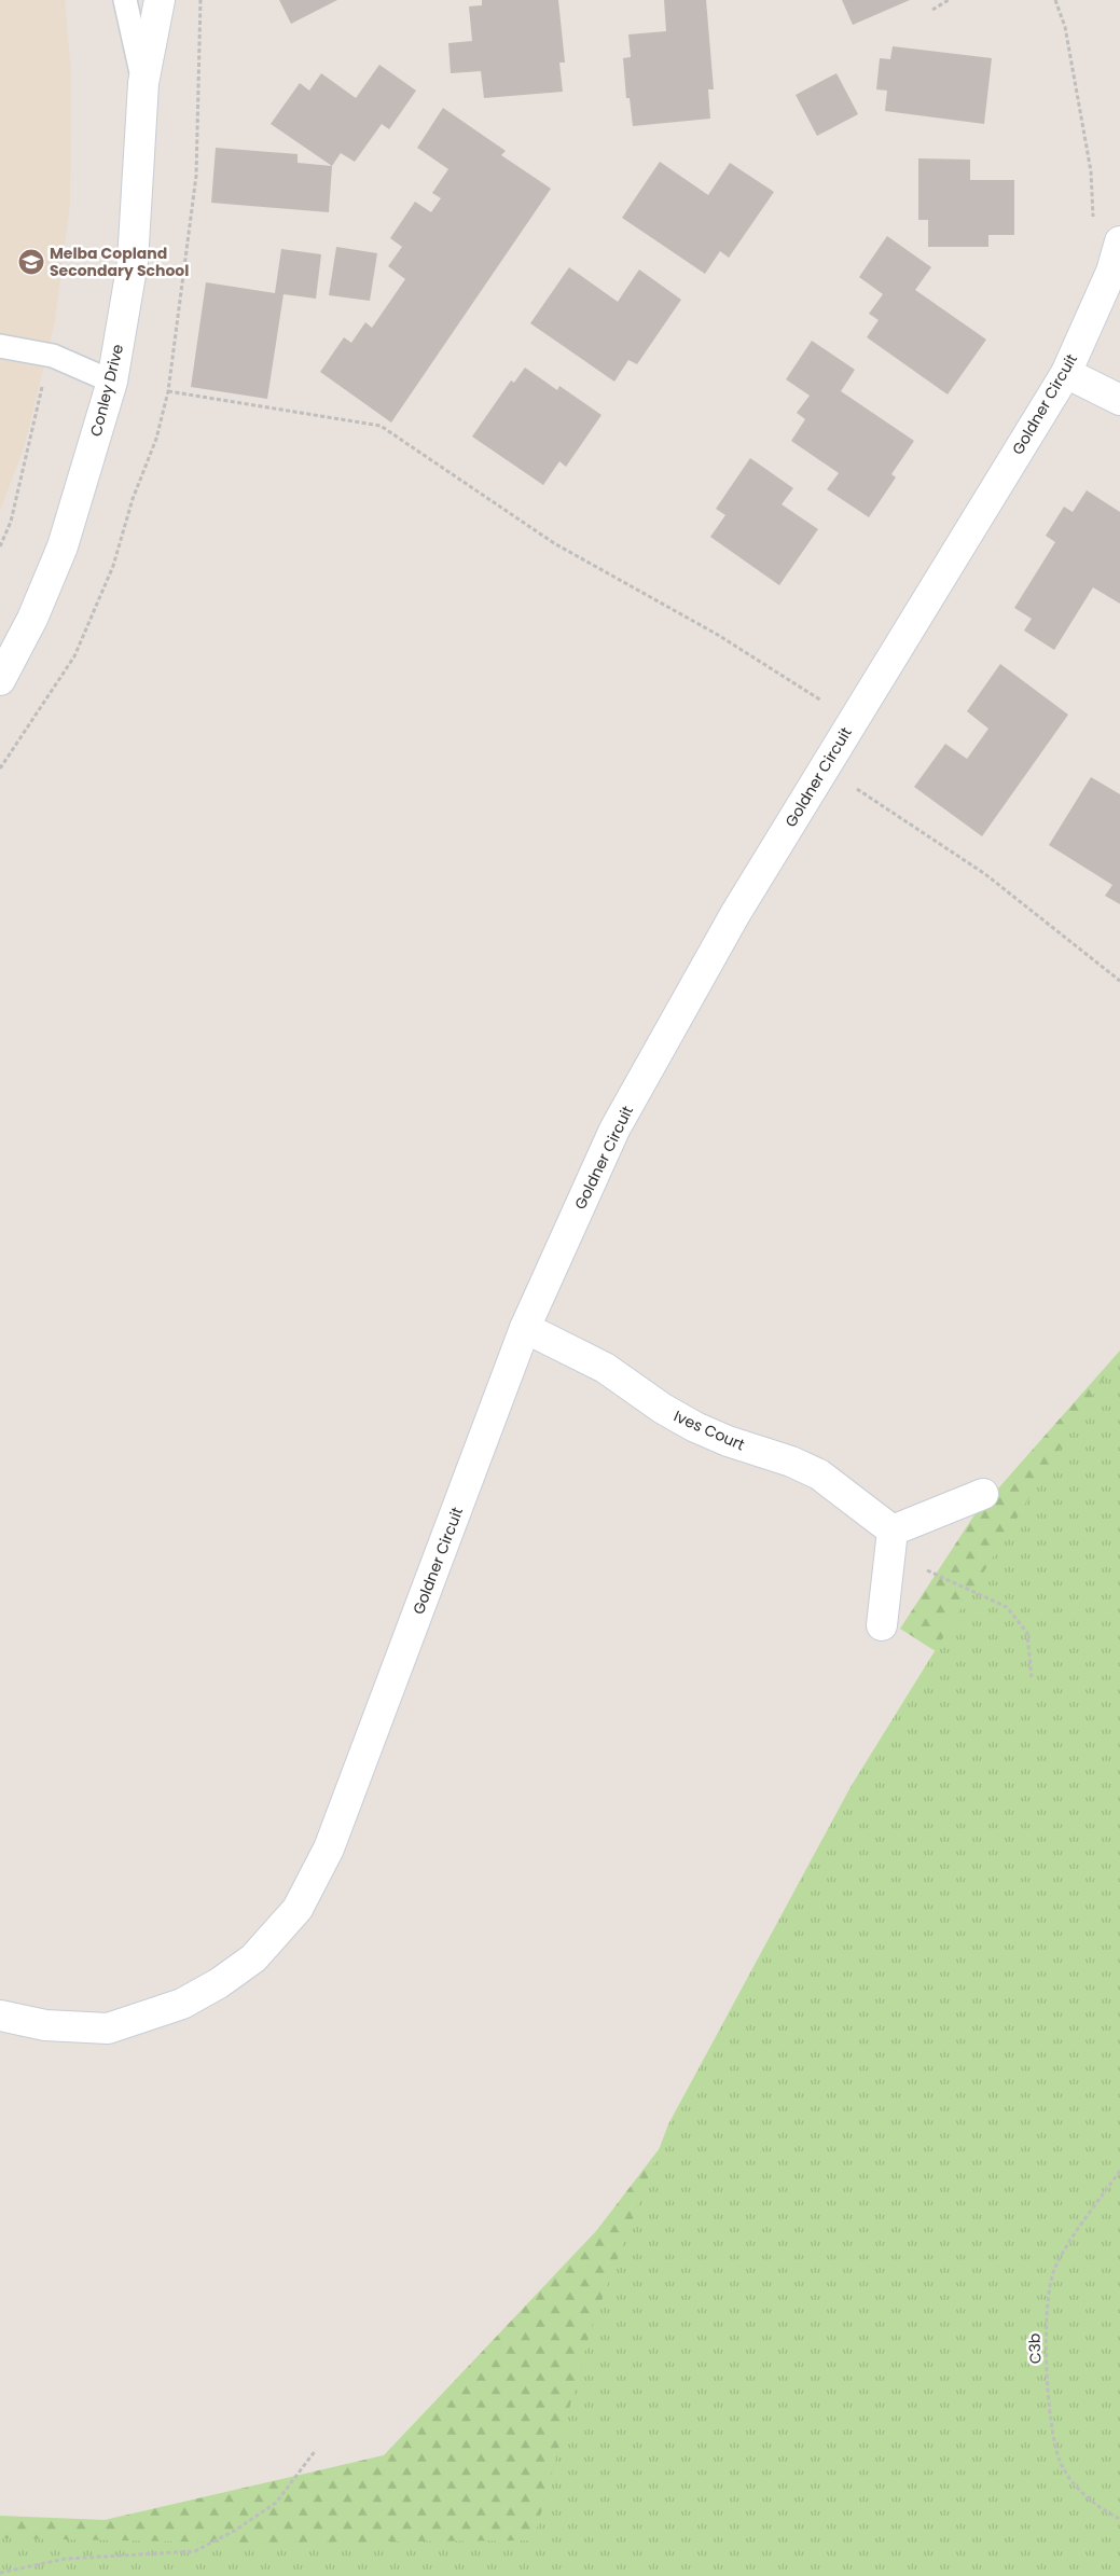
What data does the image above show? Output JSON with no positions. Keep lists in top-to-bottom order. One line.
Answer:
{"streets":{"street":["Conley Drive","Goldner Circuit","Ives Court"],"path":["C3b"]},"crossings":[["Goldner Circuit","Ives Court"]],"places":{"school or university":["Melba Copland Secondary School"]}}
